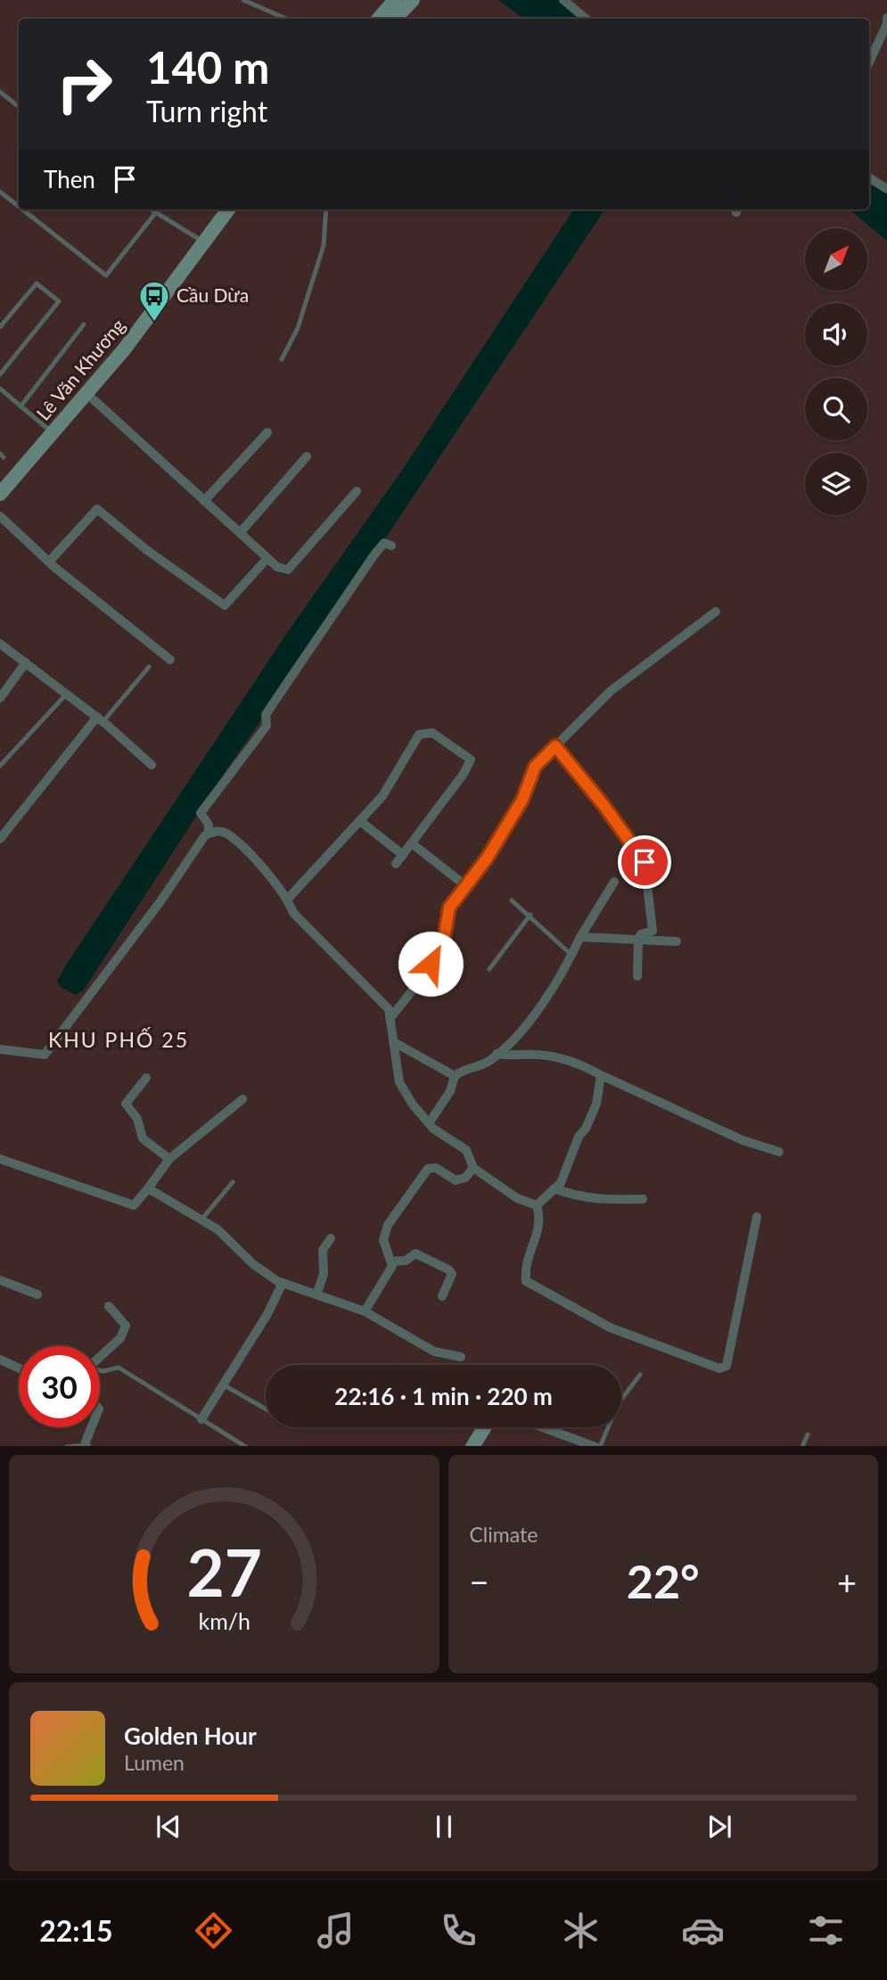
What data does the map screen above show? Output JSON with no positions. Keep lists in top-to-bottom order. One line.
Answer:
{"streets":{"main road":["Lê Văn Khương"]},"districts":["KHU PHỐ 25"],"places":{"bus stop":["Cầu Dừa"]},"north":"top right","page":{"turn":["140 m","Turn right"],"then":"Then","limit":"30","trip":"22:16 · 1 min · 220 m","tile":"Climate","heat":["−","22°","+"],"song":["Golden Hour","Lumen"],"tabs":"22:15","gauge":["27","km/h"]}}
